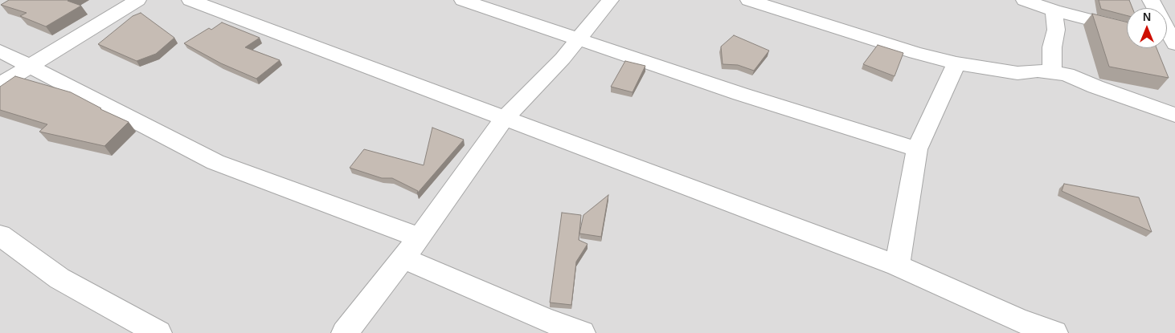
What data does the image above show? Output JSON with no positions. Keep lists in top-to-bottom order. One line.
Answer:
{"north":"top"}
